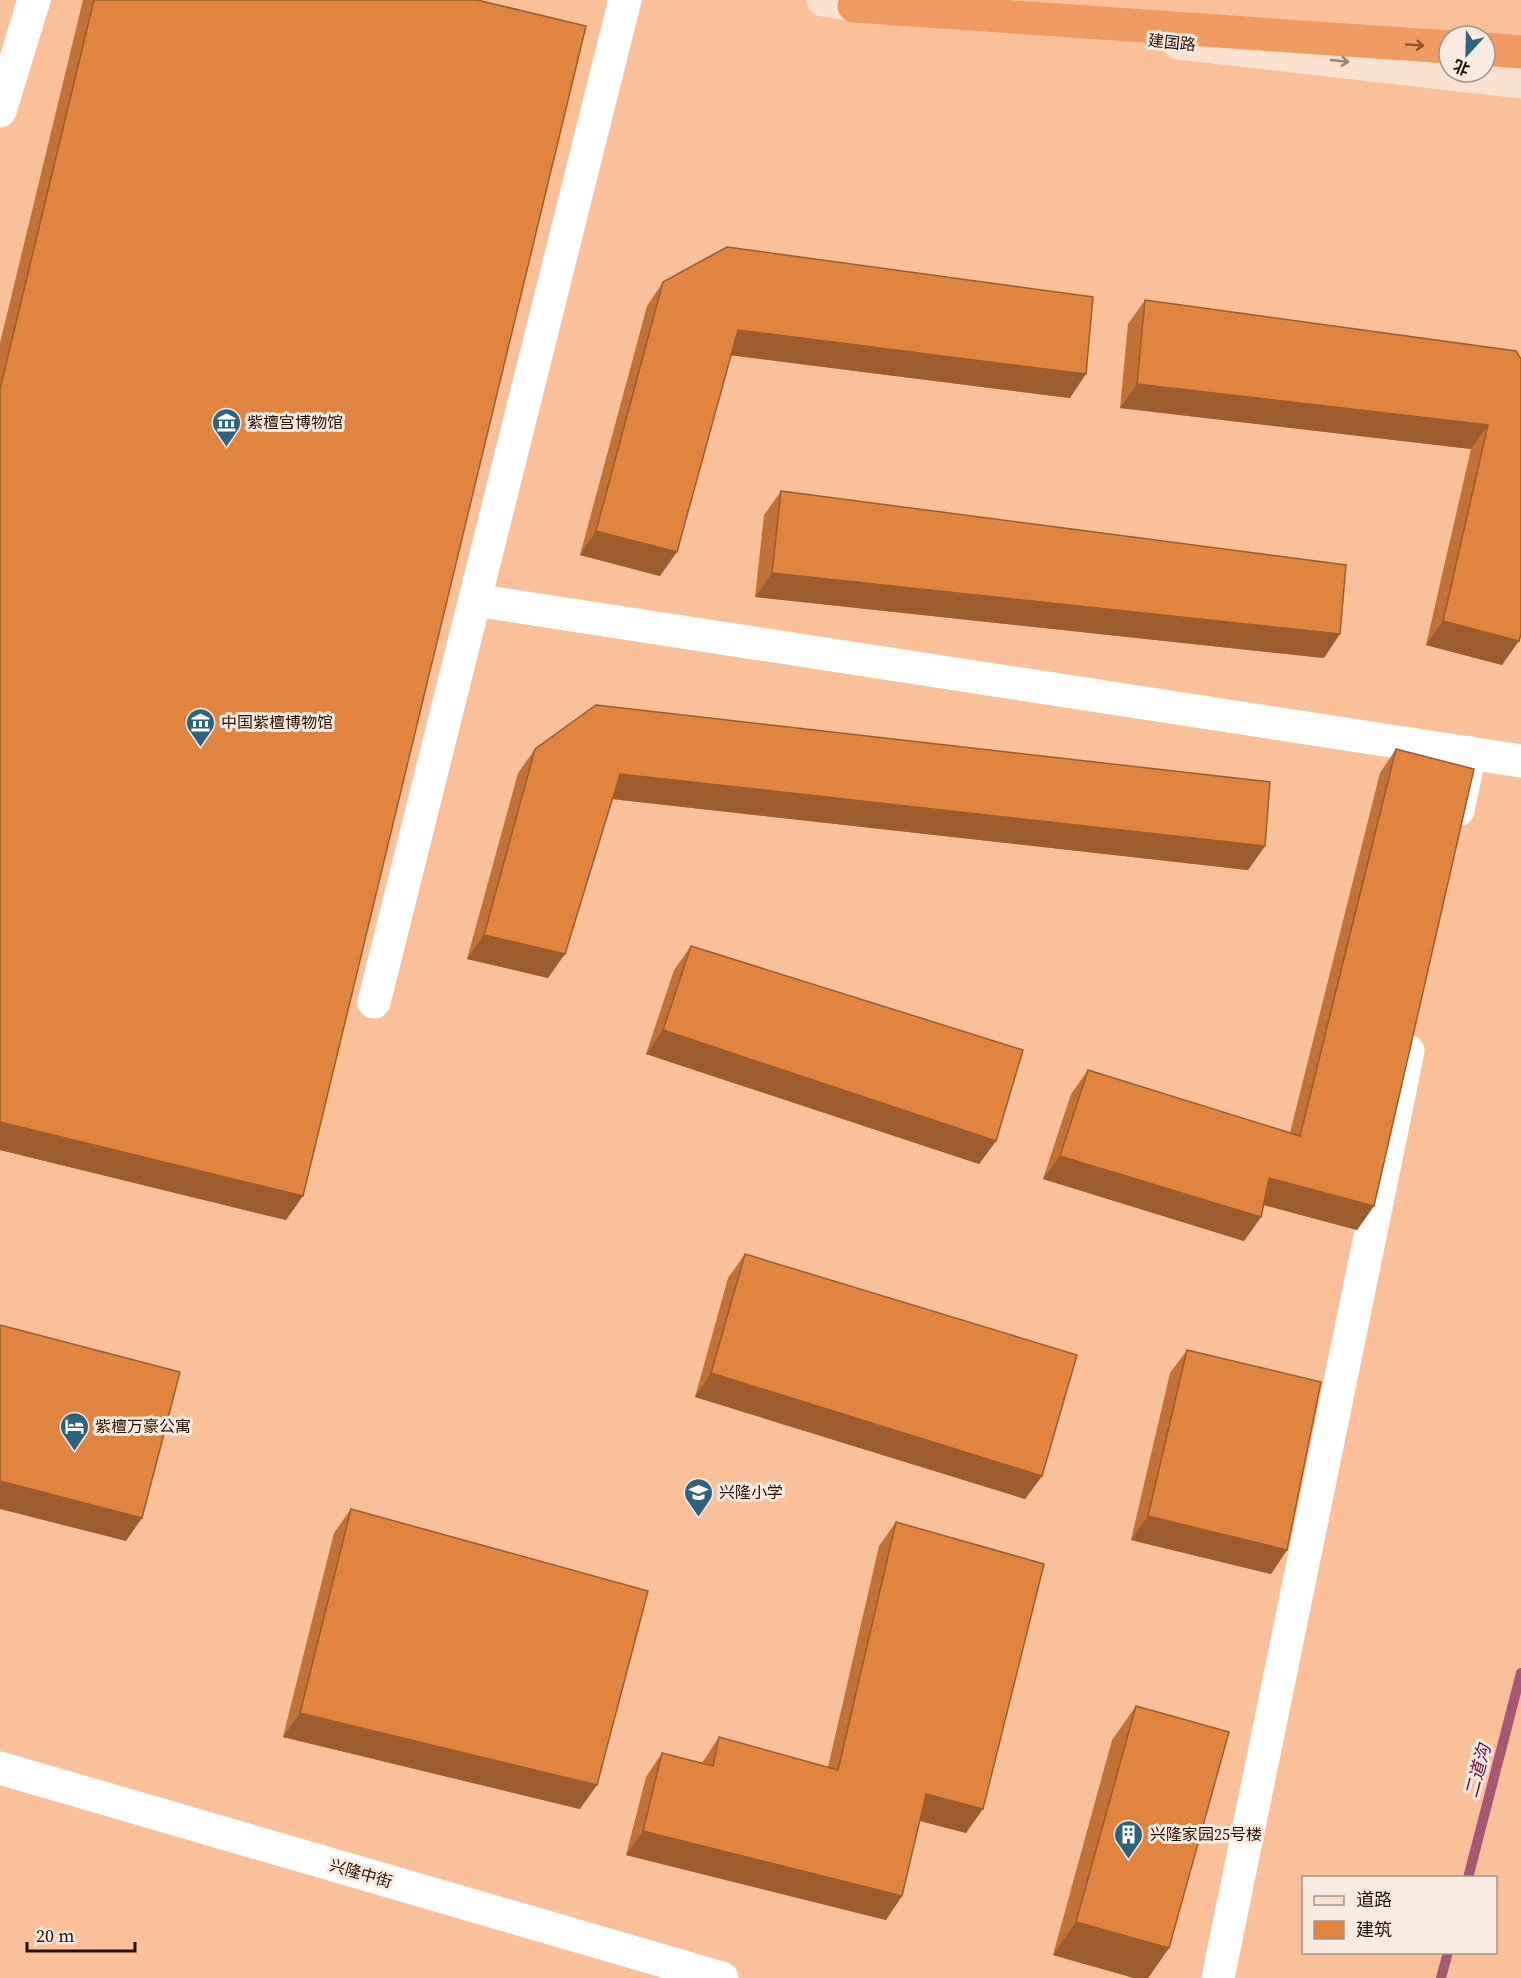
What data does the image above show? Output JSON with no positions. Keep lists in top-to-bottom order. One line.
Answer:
{"streets":{"main road":["建国路"],"street":["兴隆中街"]},"one_way":["建国路"],"water":["二道沟"],"places":{"museum":["紫檀宫博物馆","中国紫檀博物馆"],"hotel":["紫檀万豪公寓"],"school or university":["兴隆小学"],"building":["兴隆家园25号楼"]},"legend":["道路","建筑"],"scale_bar":"20 m","north":"bottom"}
